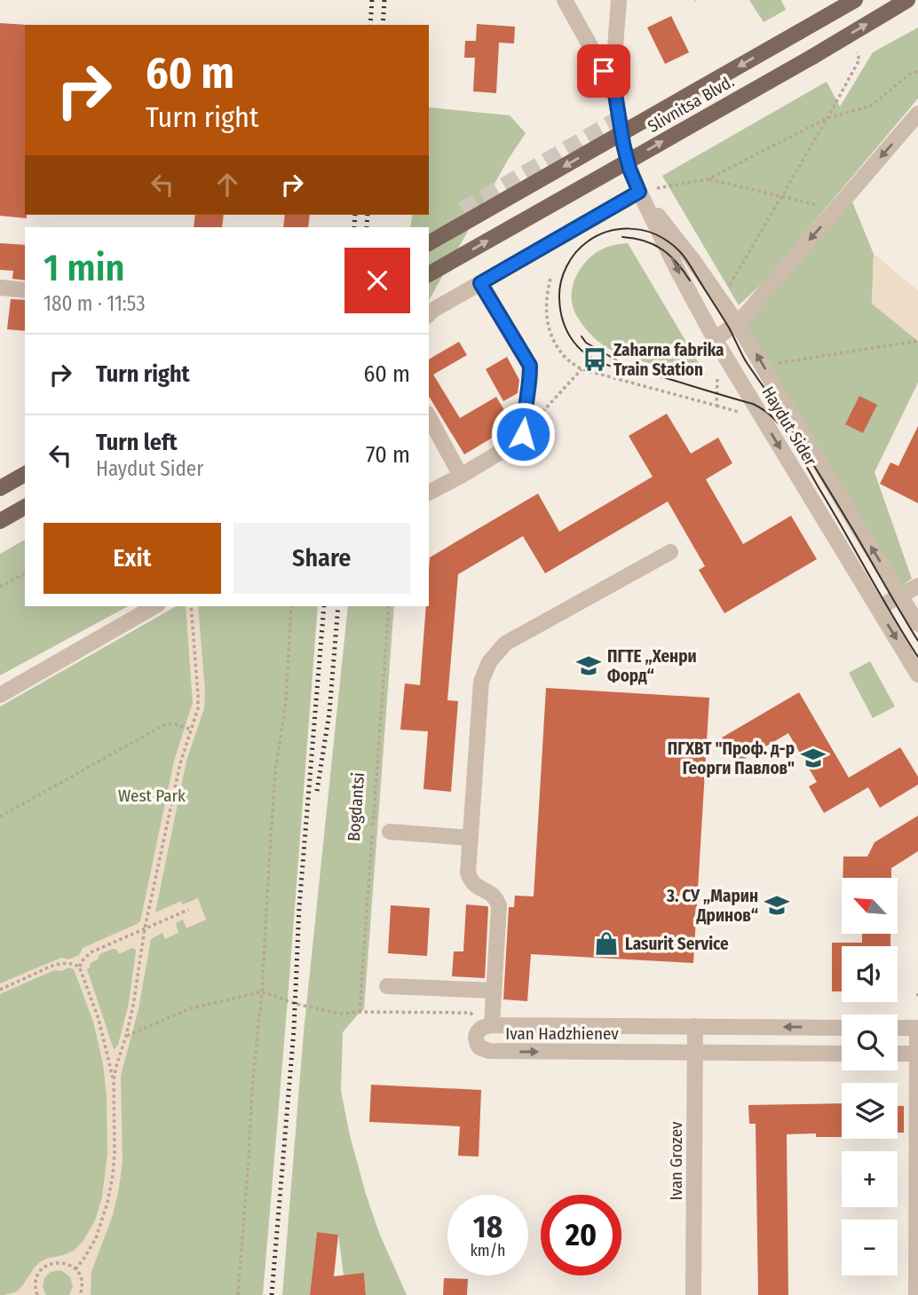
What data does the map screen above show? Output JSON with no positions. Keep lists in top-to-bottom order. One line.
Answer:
{"streets":{"main road":["Slivnitsa Blvd."],"street":["Haydut Sider","Ivan Hadzhienev","Ivan Grozev"],"path":["Bogdantsi"]},"crossings":[["Ivan Hadzhienev","Ivan Grozev"]],"parks":["West Park"],"places":{"bus stop":["Zaharna fabrika Train Station"],"school or university":["ПГТЕ „Хенри Форд“","ПГХВТ \"Проф. д-р Георги Павлов\"","3. СУ „Марин Дринов“"],"shop":["Lasurit Service"]},"north":"top left","page":{"turn":["60 m","Turn right"],"heading":["1 min","180 m · 11:53"],"list":[{"name":"Turn right","value":"60 m"},{"name":"Turn left","note":"Haydut Sider","value":"70 m"}],"buttons":["Exit","Share"],"map_buttons":["+","−"],"speed":"18 km/h","limit":"20"}}
